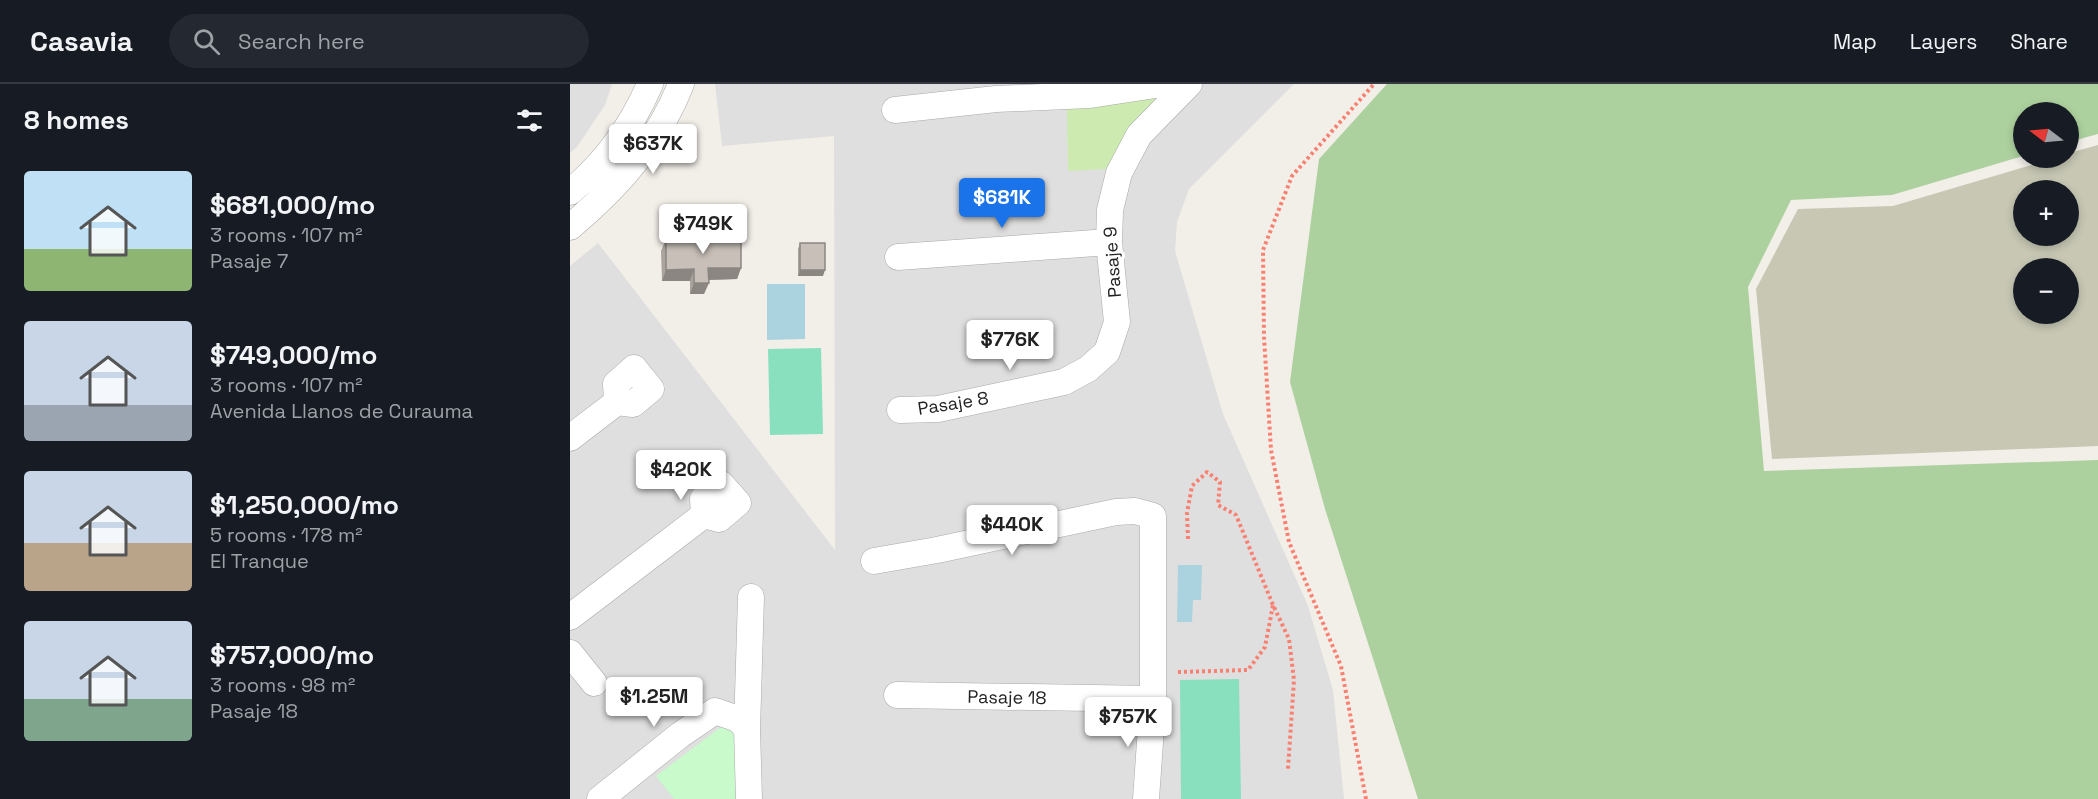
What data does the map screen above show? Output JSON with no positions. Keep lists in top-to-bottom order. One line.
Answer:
{"streets":{"street":["Pasaje 9","Pasaje 8","Pasaje 18"]},"crossings":[["Pasaje 9","Pasaje 8"]],"north":"left","page":{"header":"Casavia","search":"Search here","nav":["Map","Layers","Share"],"heading":"8 homes","map_buttons":["+","−"],"price":["$637K","$681K","$749K","$776K","$420K","$440K","$1.25M","$757K"],"list":[{"name":"$681,000/mo","note":"3 rooms · 107 m² · Pasaje 7"},{"name":"$749,000/mo","note":"3 rooms · 107 m² · Avenida Llanos de Curauma"},{"name":"$1,250,000/mo","note":"5 rooms · 178 m² · El Tranque"},{"name":"$757,000/mo","note":"3 rooms · 98 m² · Pasaje 18"}]}}
